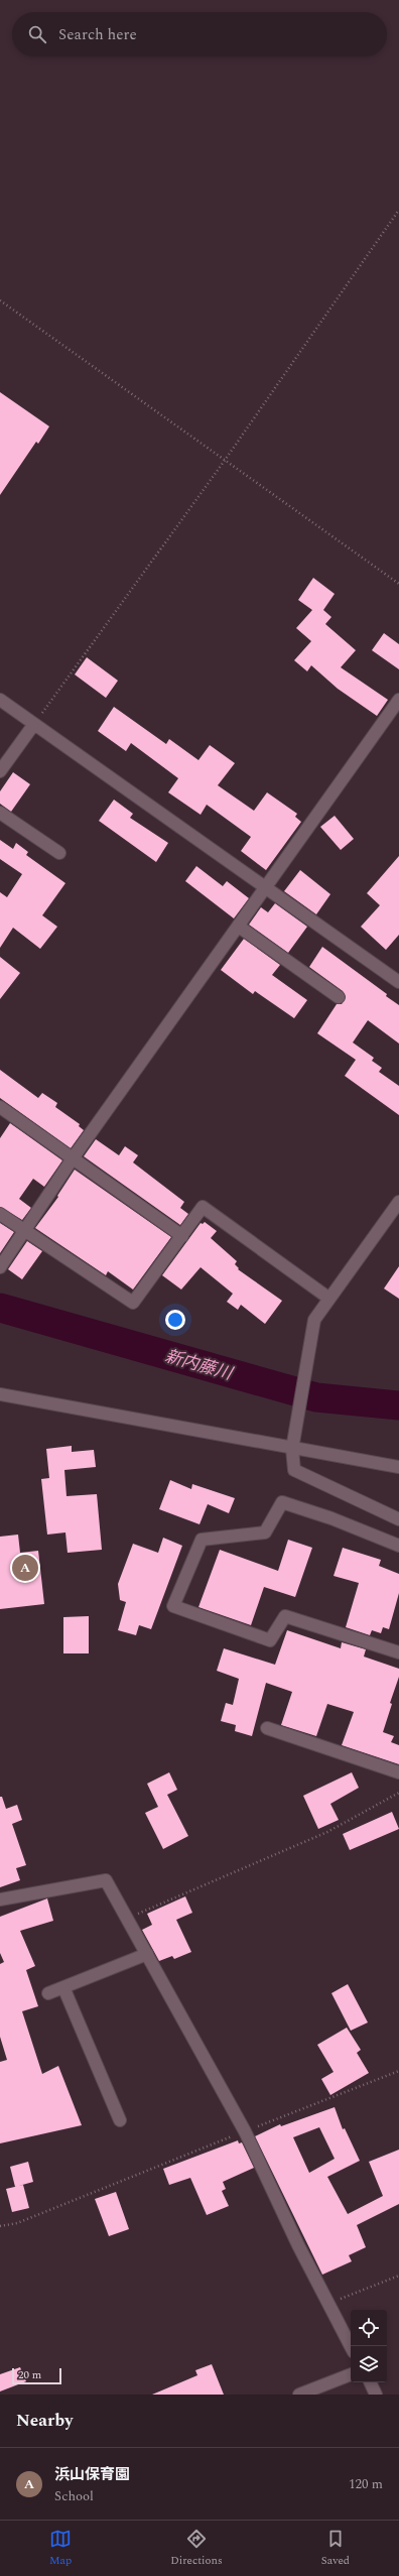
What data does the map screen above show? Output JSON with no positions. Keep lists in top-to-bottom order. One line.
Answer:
{"water":["新内藤川"],"scale_bar":"20 m","page":{"search":"Search here","pins":"A","scale":"20 m","heading":"Nearby","list":[{"mark":"A","name":"浜山保育園","note":"School","value":"120 m"}],"nav":["Map","Directions","Saved"]}}
